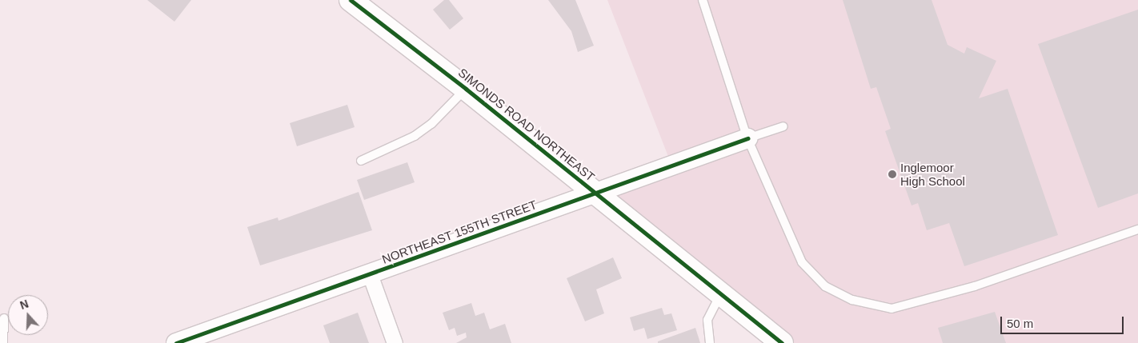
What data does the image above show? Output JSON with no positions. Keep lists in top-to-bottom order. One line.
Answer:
{"streets":{"main road":["SIMONDS ROAD NORTHEAST"],"street":["NORTHEAST 155TH STREET"]},"crossings":[["SIMONDS ROAD NORTHEAST","NORTHEAST 155TH STREET"]],"places":["Inglemoor High School"],"scale_bar":"50 m","north":"top"}
